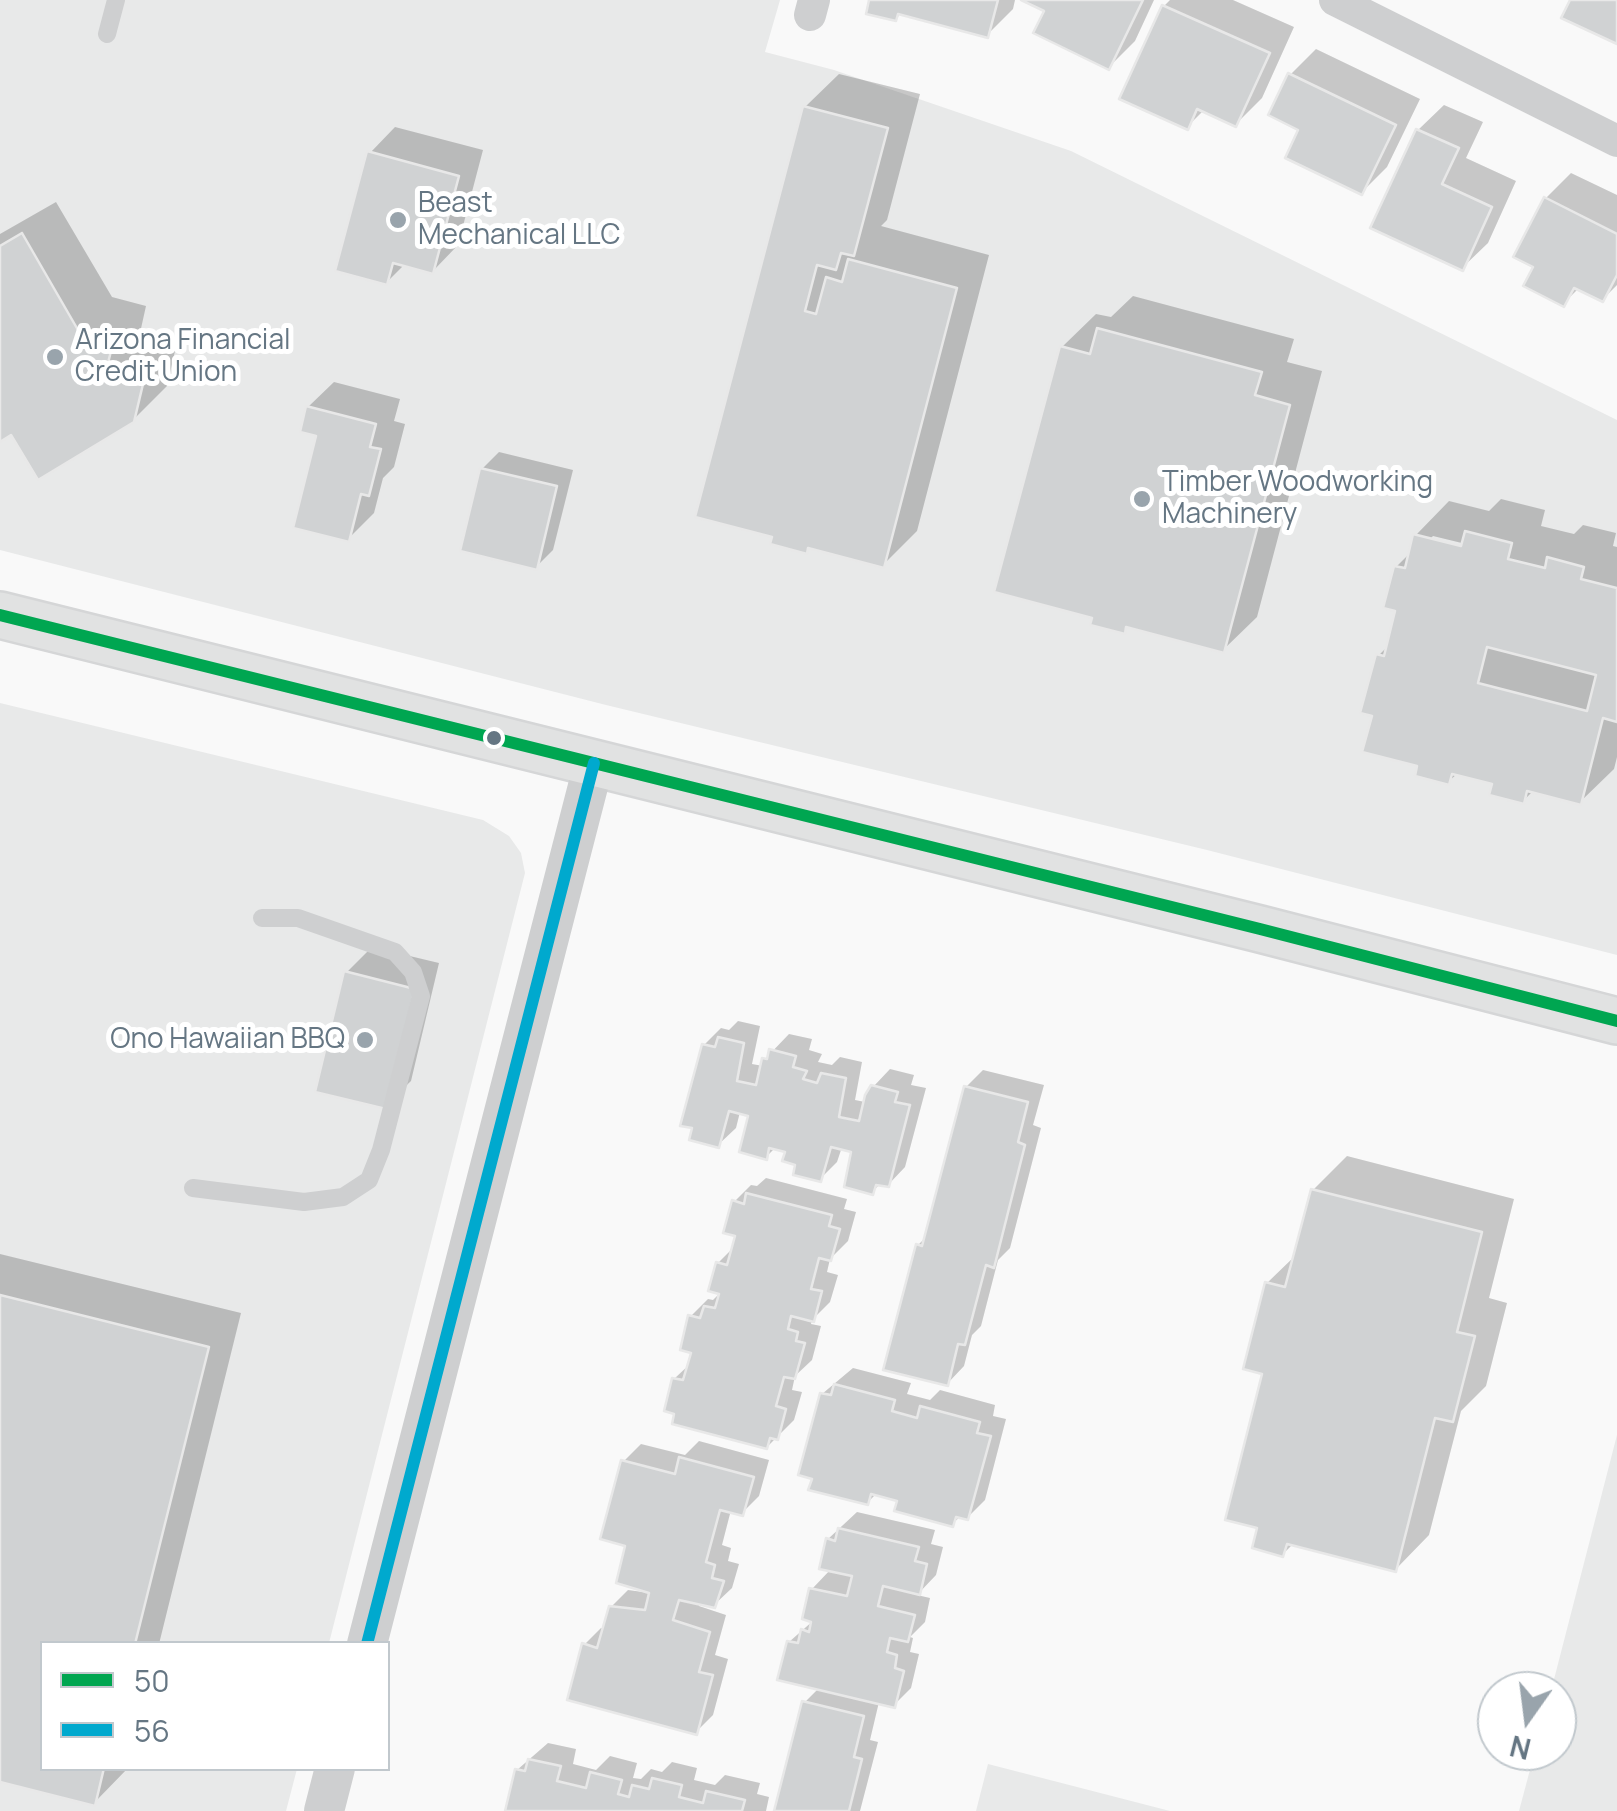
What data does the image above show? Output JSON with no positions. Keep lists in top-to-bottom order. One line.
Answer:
{"places":["Beast Mechanical LLC","Arizona Financial Credit Union","Timber Woodworking Machinery","Ono Hawaiian BBQ"],"lines":["transit line 50","transit line 56"],"legend":["50","56"],"north":"bottom"}
